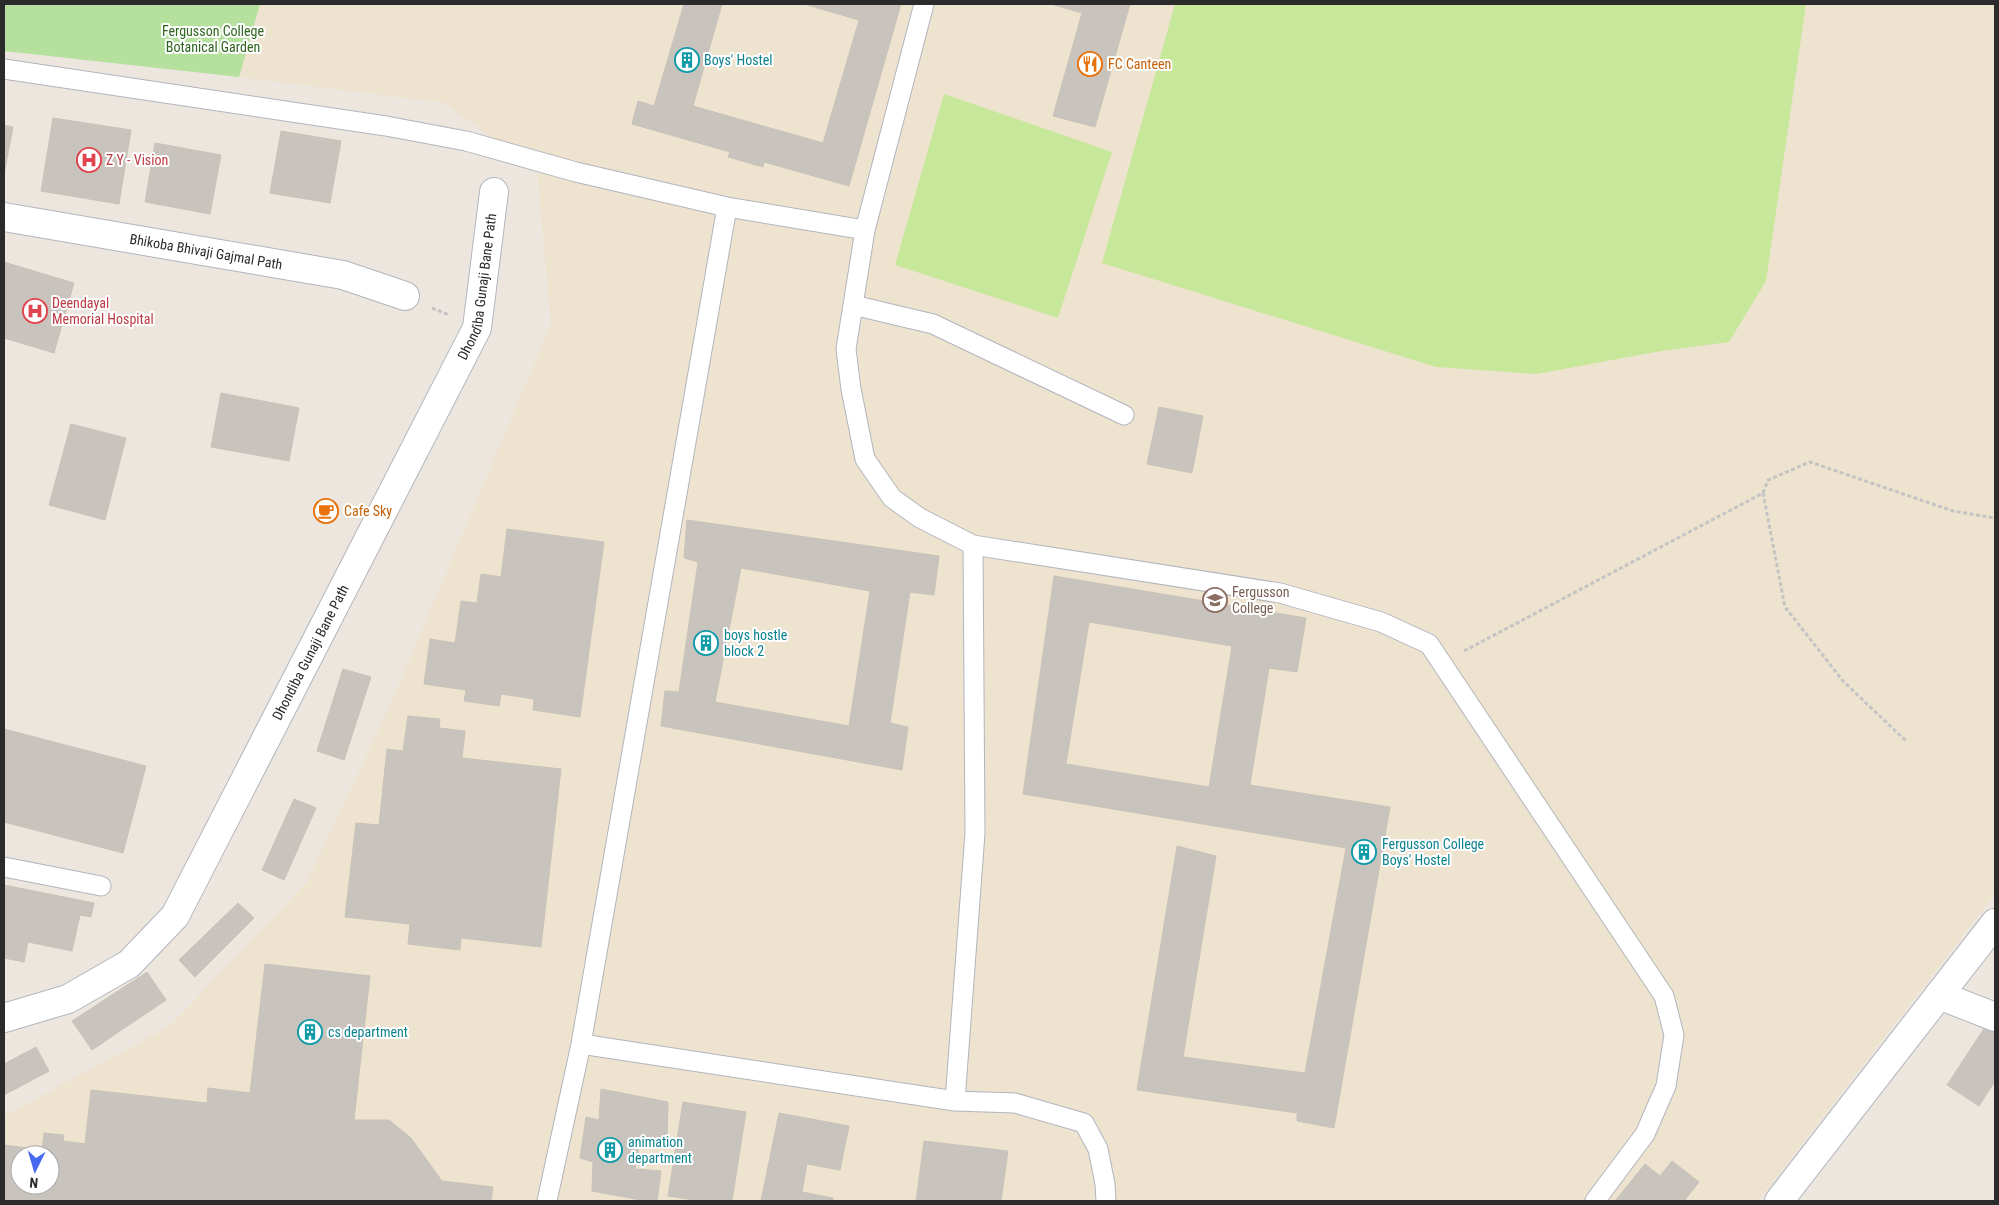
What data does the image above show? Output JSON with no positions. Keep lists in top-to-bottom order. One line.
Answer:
{"streets":{"street":["Bhikoba Bhivaji Gajmal Path","Dhondiba Gunaji Bane Path"]},"parks":["Fergusson College Botanical Garden"],"places":{"building":["Boys' Hostel","boys hostle block 2","Fergusson College Boys' Hostel","cs department","animation department"],"restaurant":["FC Canteen"],"hospital":["Z Y - Vision","Deendayal Memorial Hospital"],"cafe":["Cafe Sky"],"school or university":["Fergusson College"]},"north":"bottom"}
